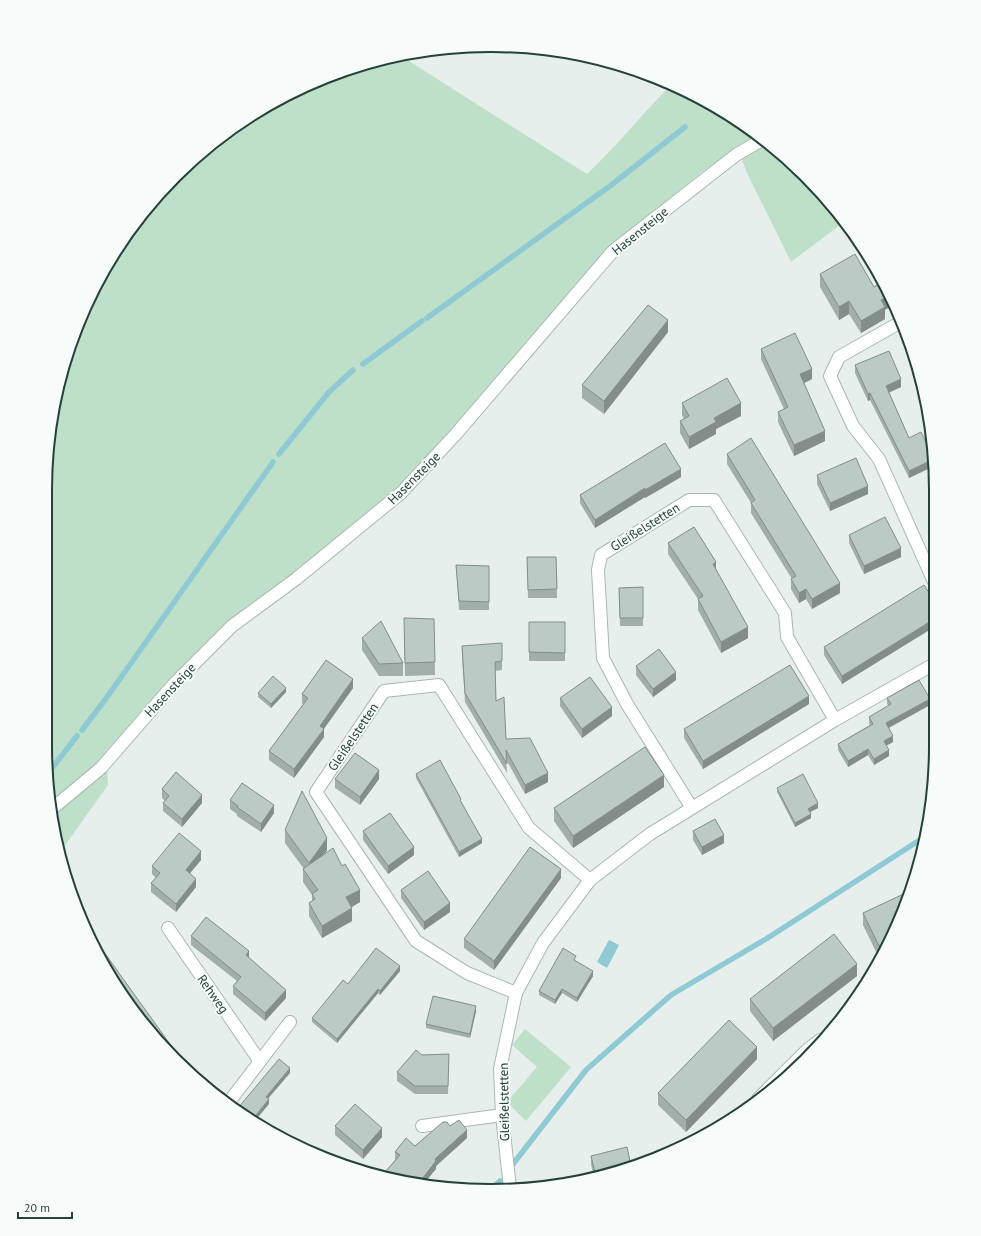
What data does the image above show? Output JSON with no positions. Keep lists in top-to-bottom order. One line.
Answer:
{"streets":{"street":["Hasensteige","Gleißelstetten","Rehweg"]},"scale_bar":"20 m"}
